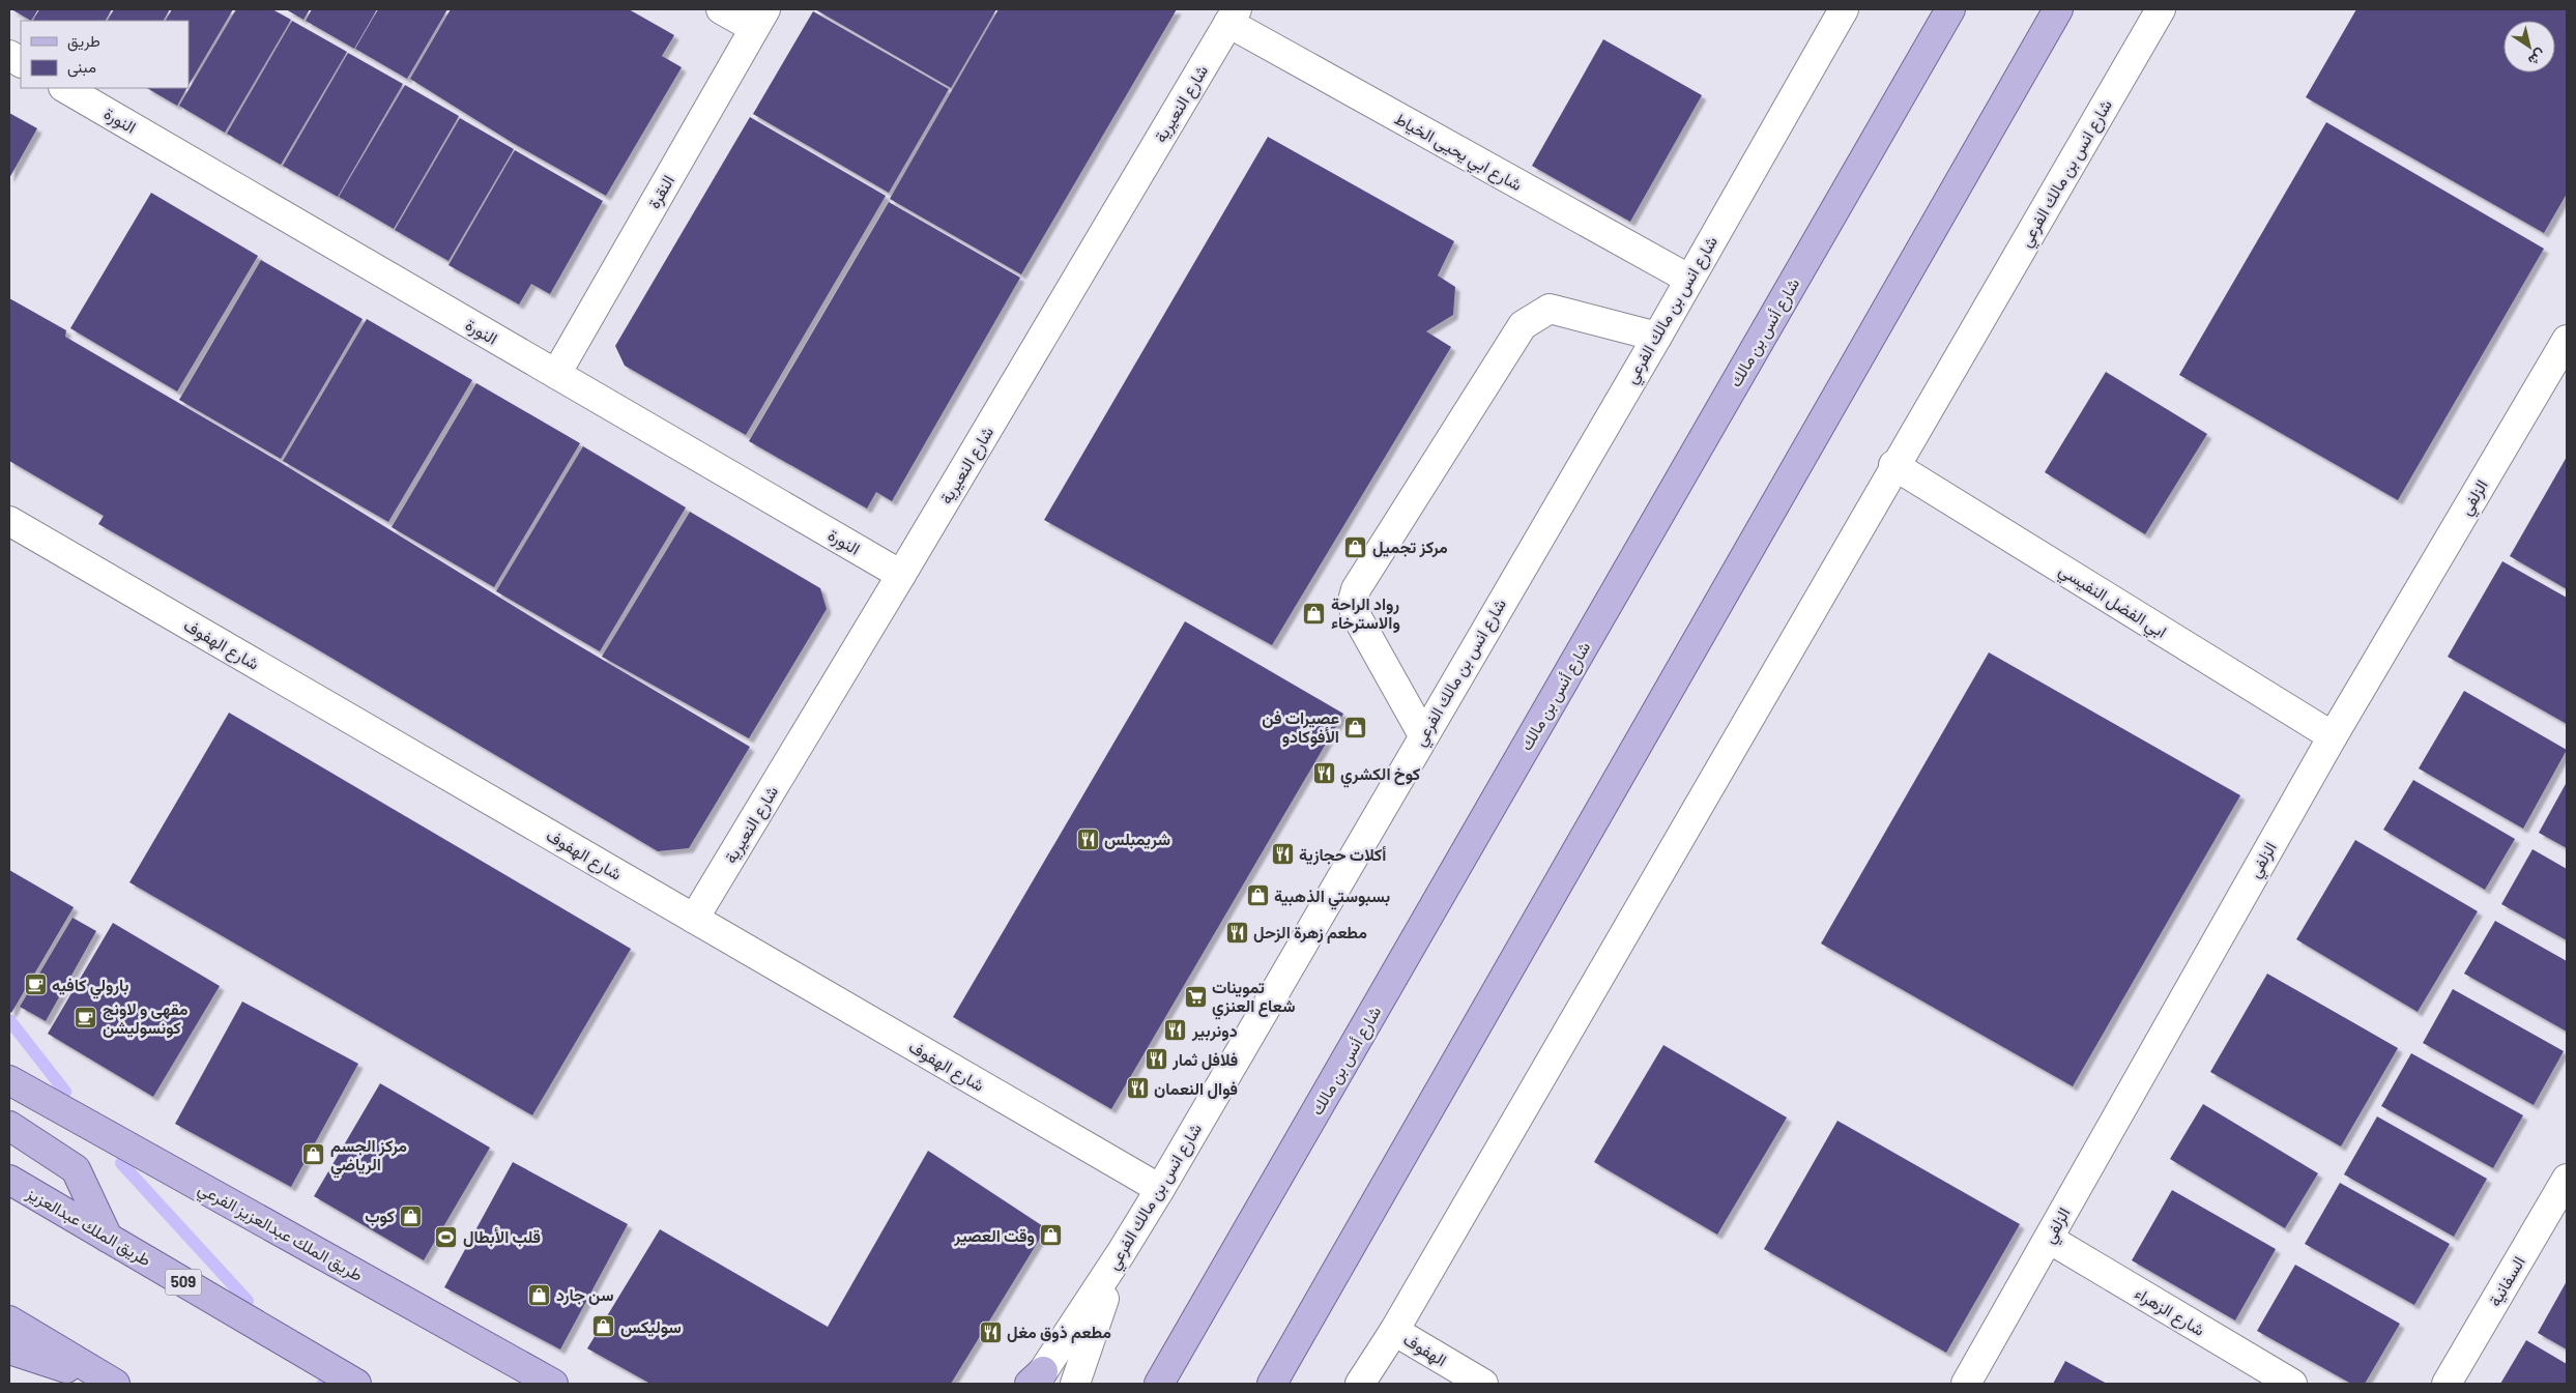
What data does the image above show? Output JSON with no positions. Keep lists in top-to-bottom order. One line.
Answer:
{"streets":{"main road":["شارع أنس بن مالك","طريق الملك عبدالعزيز","طريق الملك عبدالعزيز الفرعي","509"],"street":["شارع النعيرية","النورة","شارع ابي يحيى الخياط","شارع انس بن مالك الفرعي","النقرة","الزلفي","ابي الفضل النفيسي","شارع الهفوف","السفانية","شارع الزهراء","الهفوف"]},"crossings":[["شارع النعيرية","النورة"],["شارع النعيرية","شارع ابي يحيى الخياط"],["شارع النعيرية","شارع الهفوف"],["النورة","النقرة"],["شارع ابي يحيى الخياط","شارع انس بن مالك الفرعي"],["شارع انس بن مالك الفرعي","ابي الفضل النفيسي"],["شارع انس بن مالك الفرعي","شارع الهفوف"],["شارع انس بن مالك الفرعي","الهفوف"],["الزلفي","ابي الفضل النفيسي"],["الزلفي","شارع الزهراء"]],"places":{"shop":["مركز تجميل","رواد الراحة والاسترخاء","عصيرات فن الأفوكادو","بسبوستي الذهبية","مركز الجسم الرياضي","كوب","وقت العصير","سن جارد","سوليكس"],"restaurant":["كوخ الكشري","شريمبلس","أكلات حجازية","مطعم زهرة الزحل","دونربير","فلافل ثمار","فوال النعمان","مطعم ذوق مغل"],"cafe":["بارولي كافيه","مقهى و لاونج كونسوليشن"],"supermarket":["تموينات شعاع العنزي"],"sports":["قلب الأبطال"]},"legend":["طريق","مبنى"],"north":"bottom right"}
